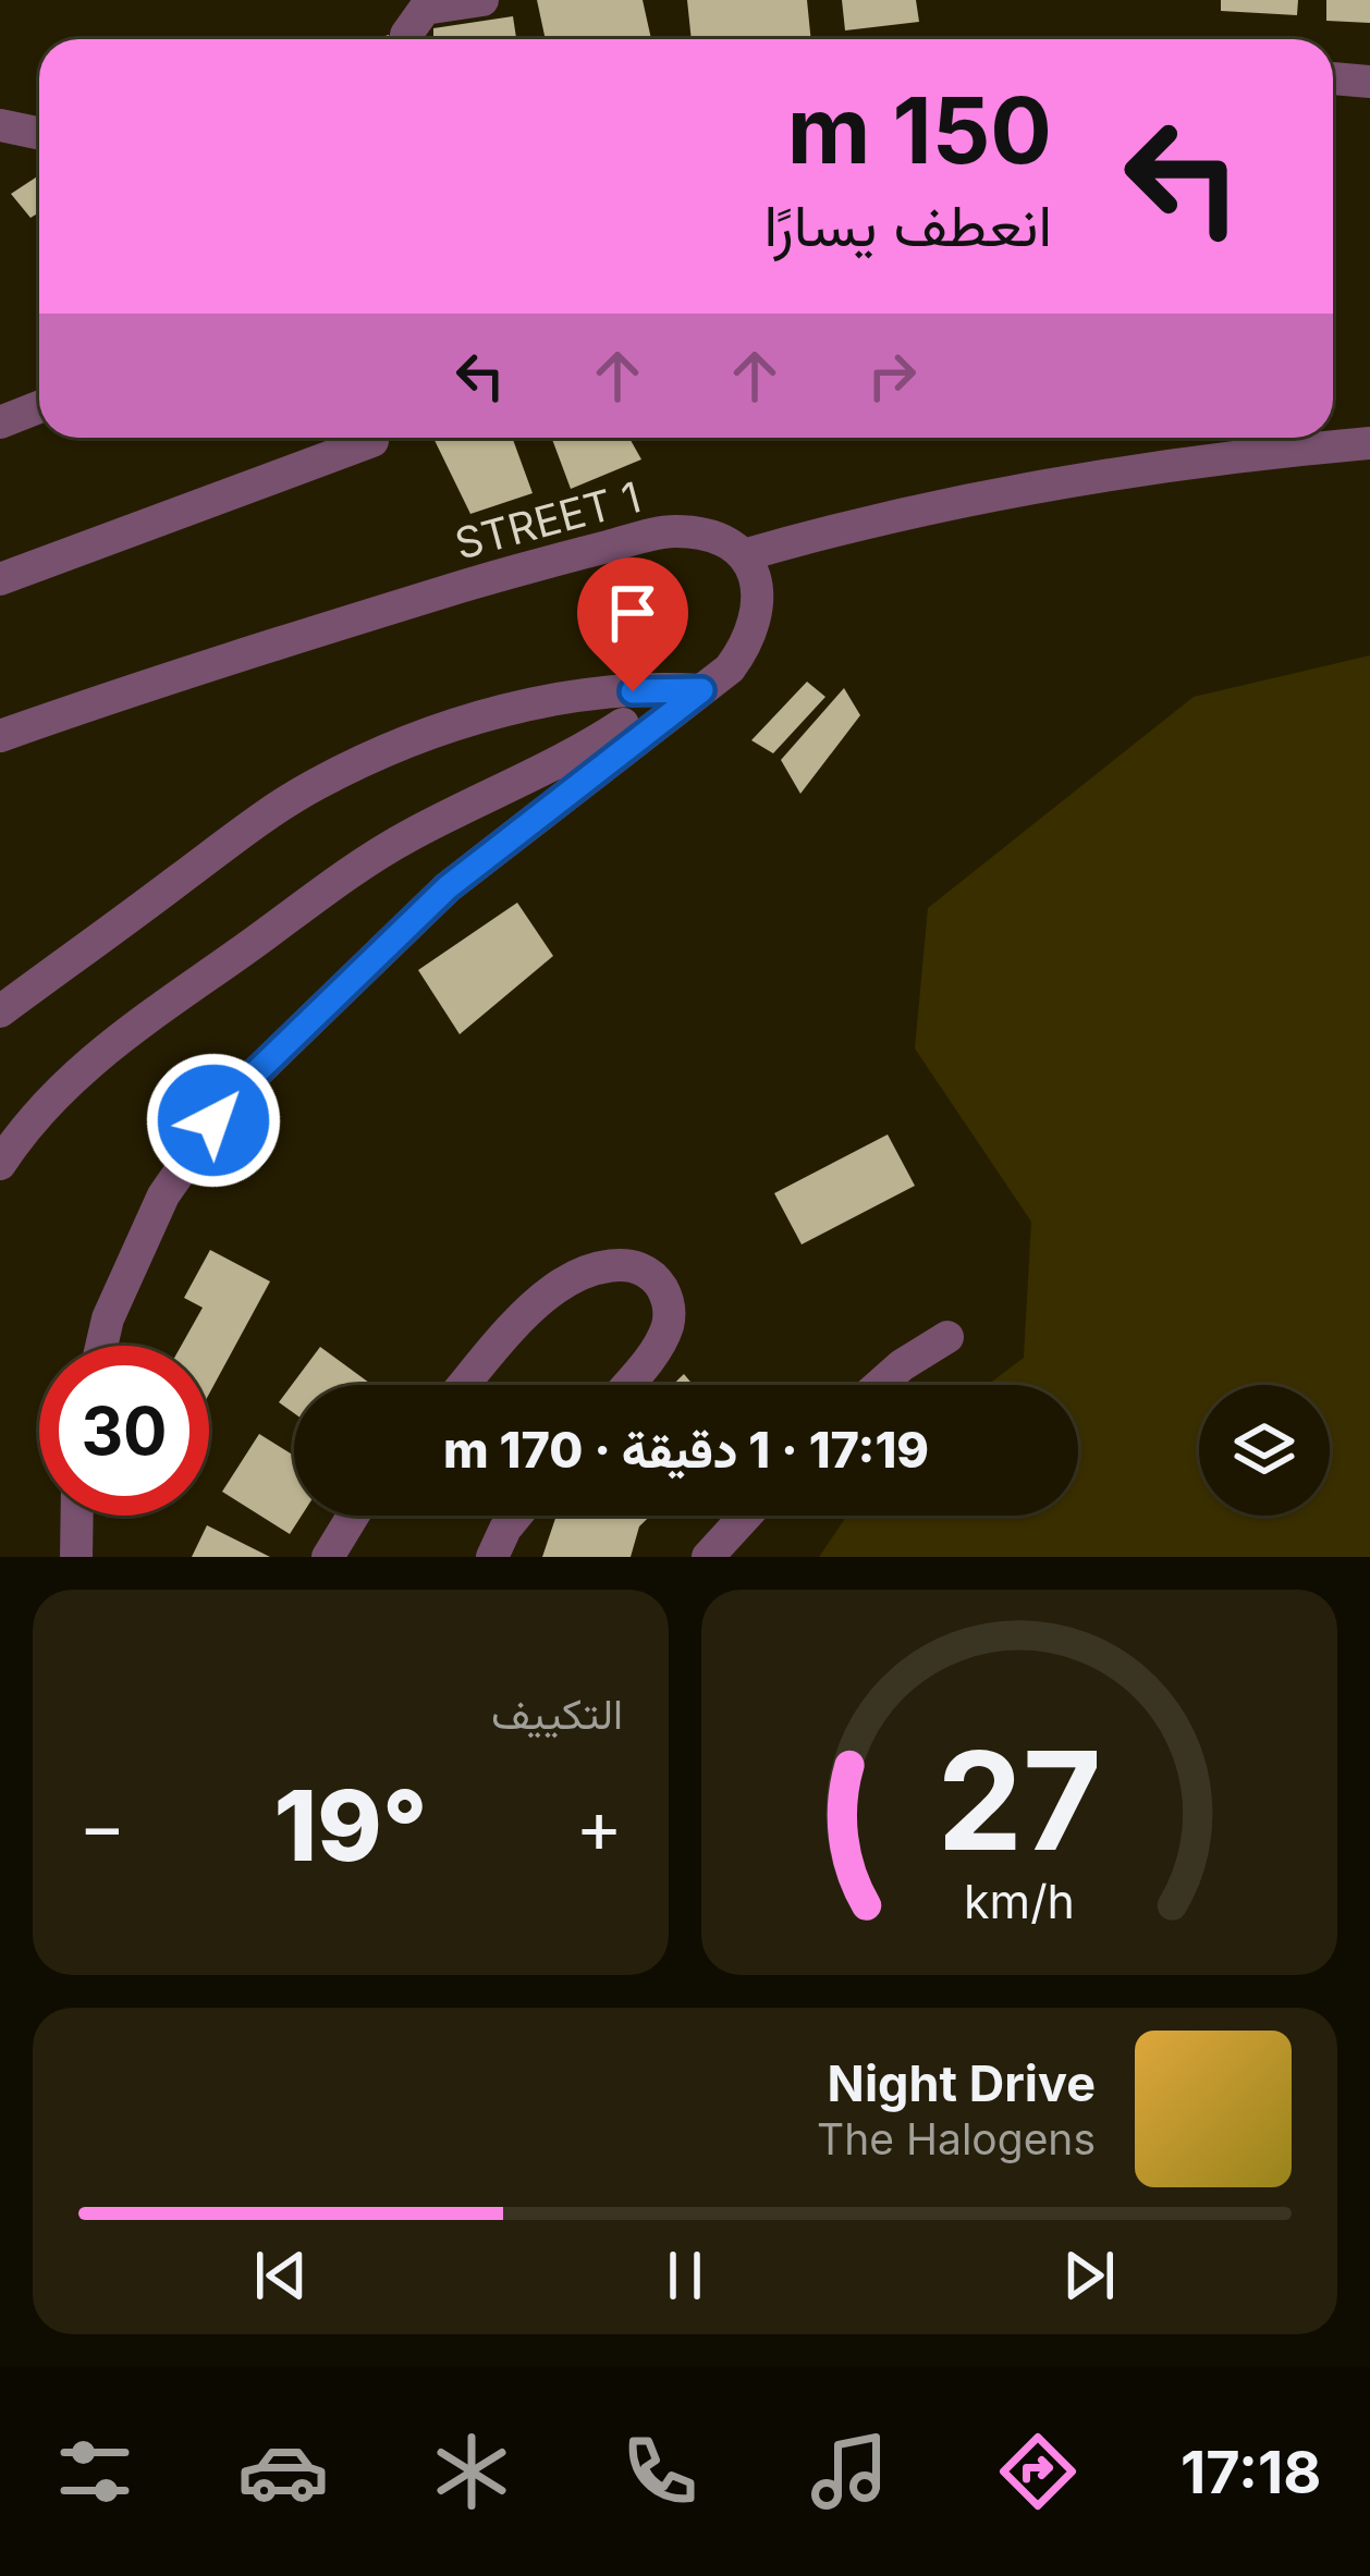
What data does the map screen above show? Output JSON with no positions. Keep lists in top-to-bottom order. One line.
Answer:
{"streets":{"street":["STREET 1"]},"page":{"turn":["150 m","انعطف يسارًا"],"limit":"30","trip":"17:19 · 1 دقيقة · 170 m","tile":"التكييف","heat":["−","19°","+"],"song":["Night Drive","The Halogens"],"tabs":"17:18","gauge":["27","km/h"]}}
